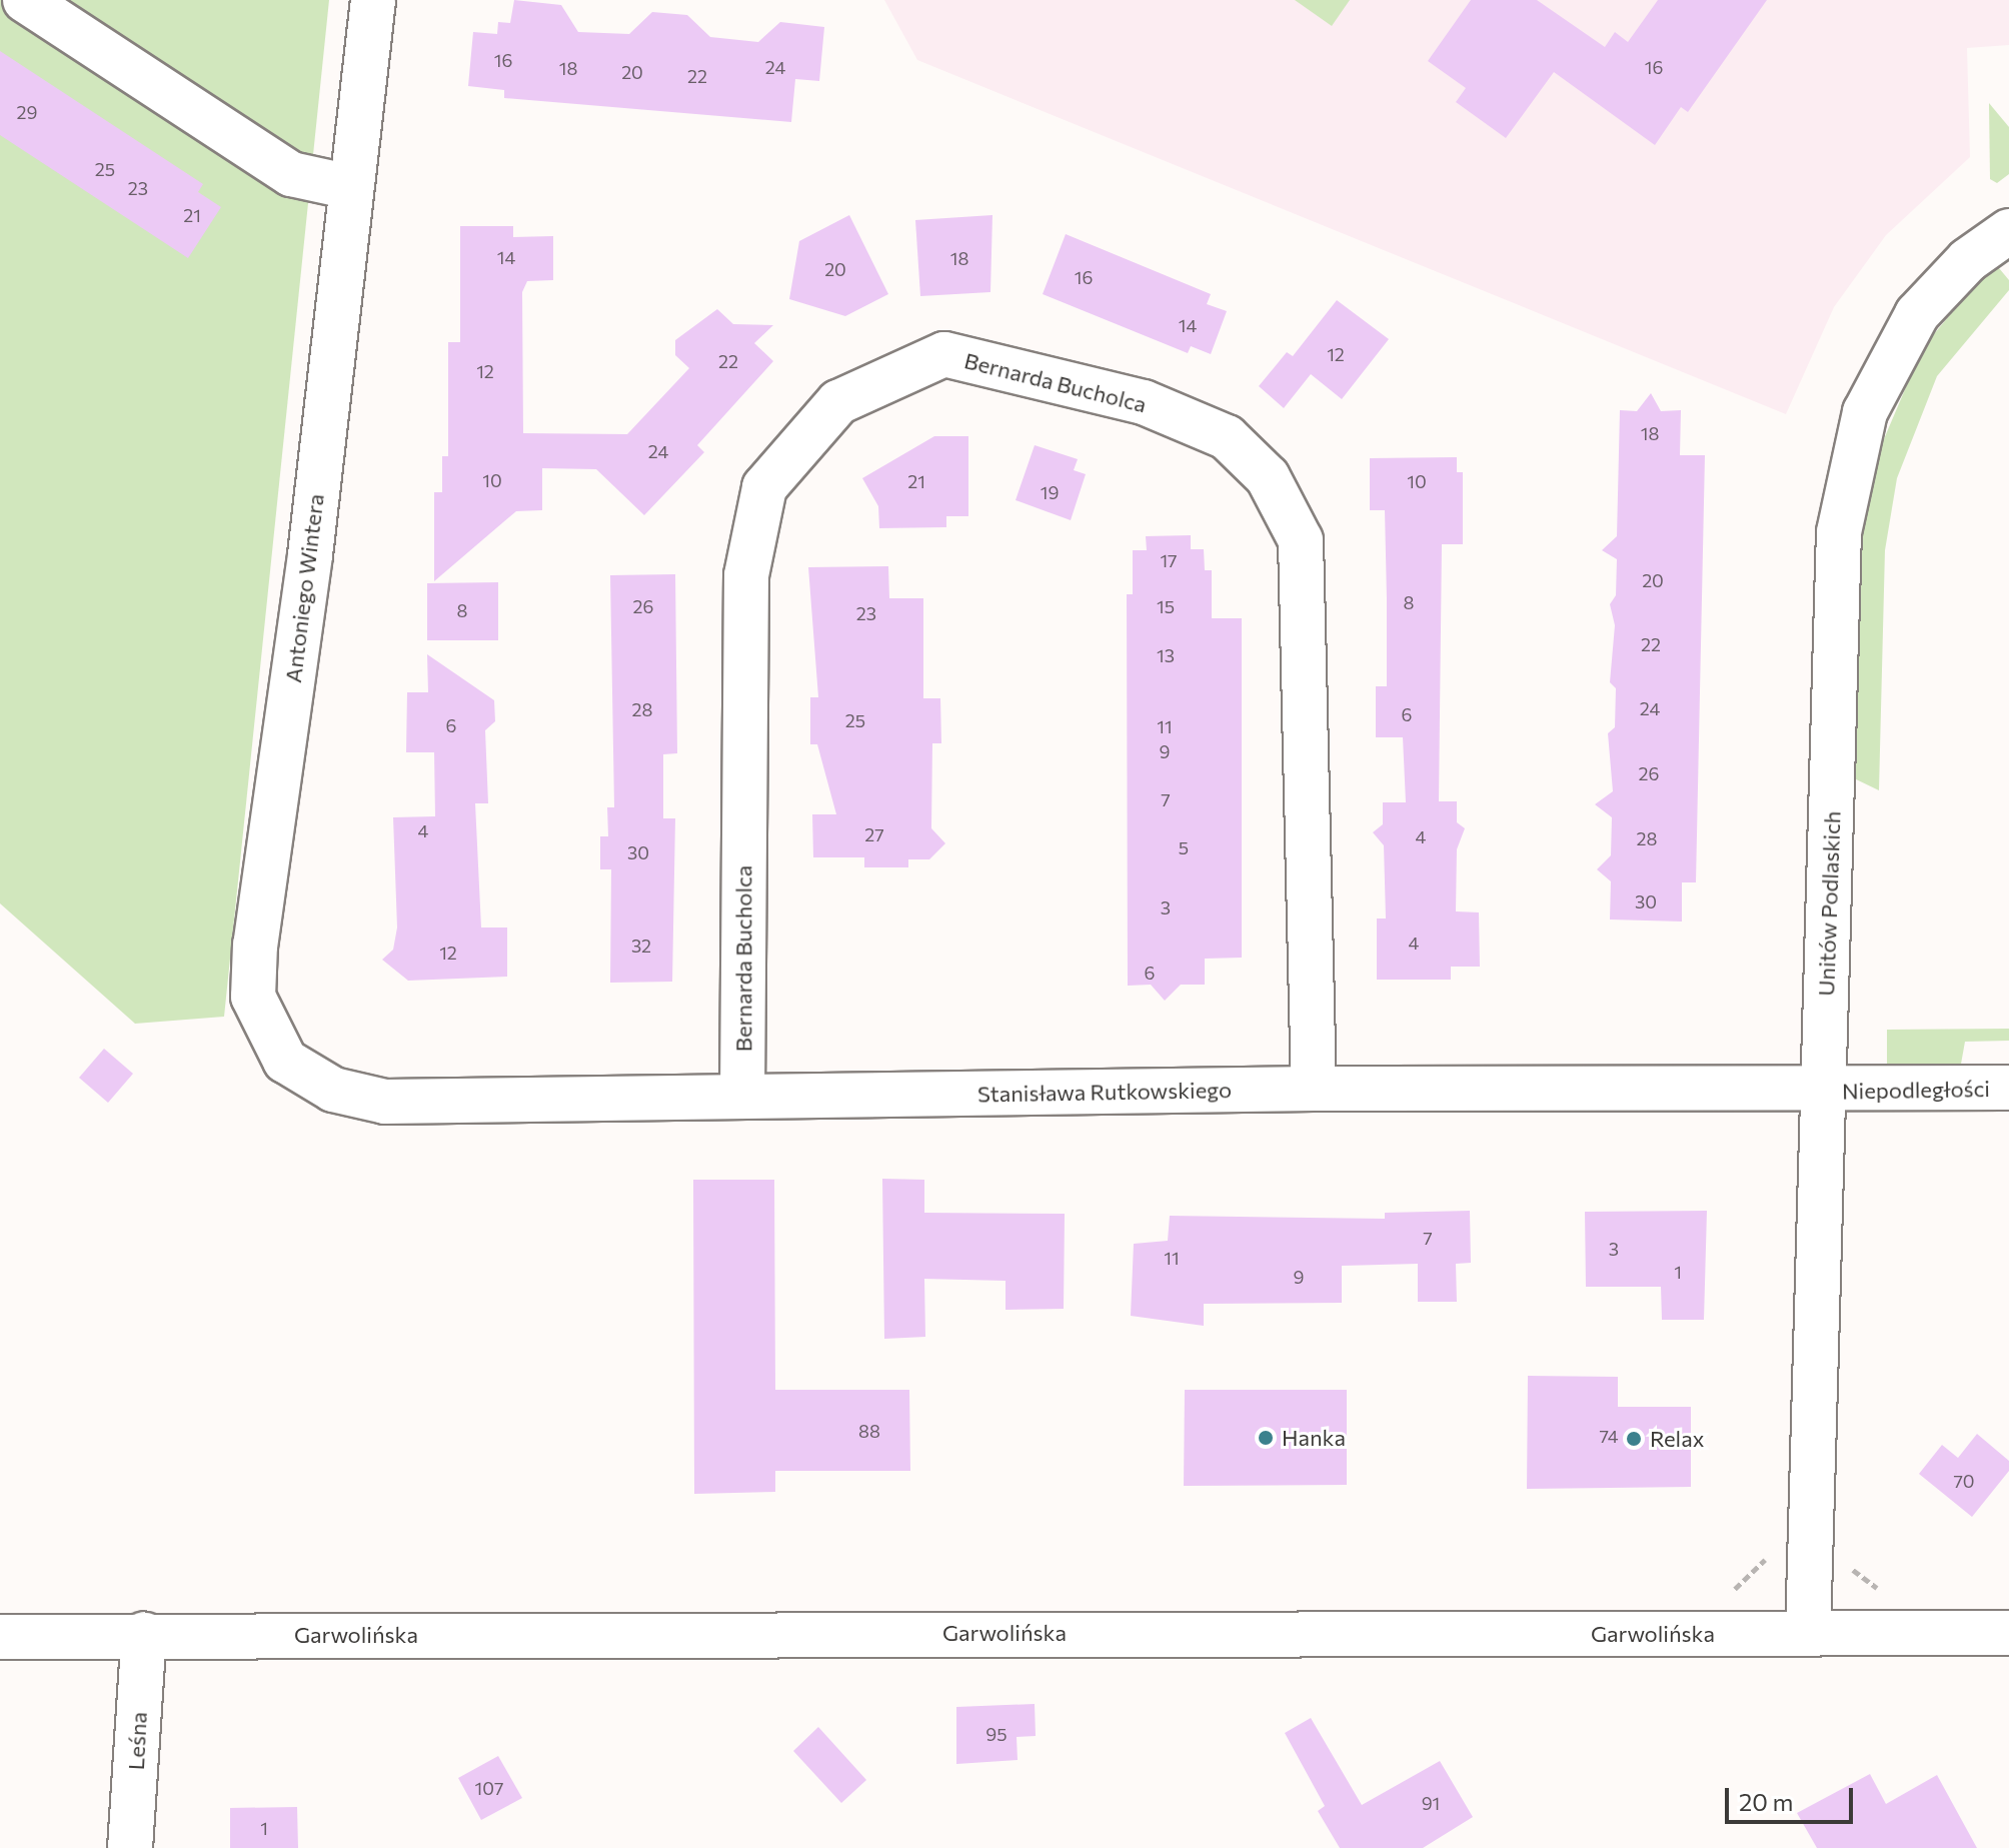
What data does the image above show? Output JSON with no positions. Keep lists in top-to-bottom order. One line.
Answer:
{"streets":{"street":["Bernarda Bucholca","Antoniego Wintera","Unitów Podlaskich","Niepodległości","Stanisława Rutkowskiego","Garwolińska","Leśna"]},"crossings":[["Bernarda Bucholca","Stanisława Rutkowskiego"],["Antoniego Wintera","Stanisława Rutkowskiego"],["Unitów Podlaskich","Niepodległości"],["Unitów Podlaskich","Stanisława Rutkowskiego"],["Unitów Podlaskich","Garwolińska"],["Niepodległości","Stanisława Rutkowskiego"],["Garwolińska","Leśna"]],"places":["Hanka","Relax"],"house_numbers":["16","24","16","18","20","22","29","25","23","21","14","18","20","16","14","12","22","12","18","24","10","21","10","19","17","20","8","26","15","8","23","22","13","24","28","6","25","6","11","9","26","7","4","27","4","28","5","30","30","3","4","32","12","6","7","3","11","1","9","88","74","70","95","107","91","1"],"scale_bar":"20 m"}
